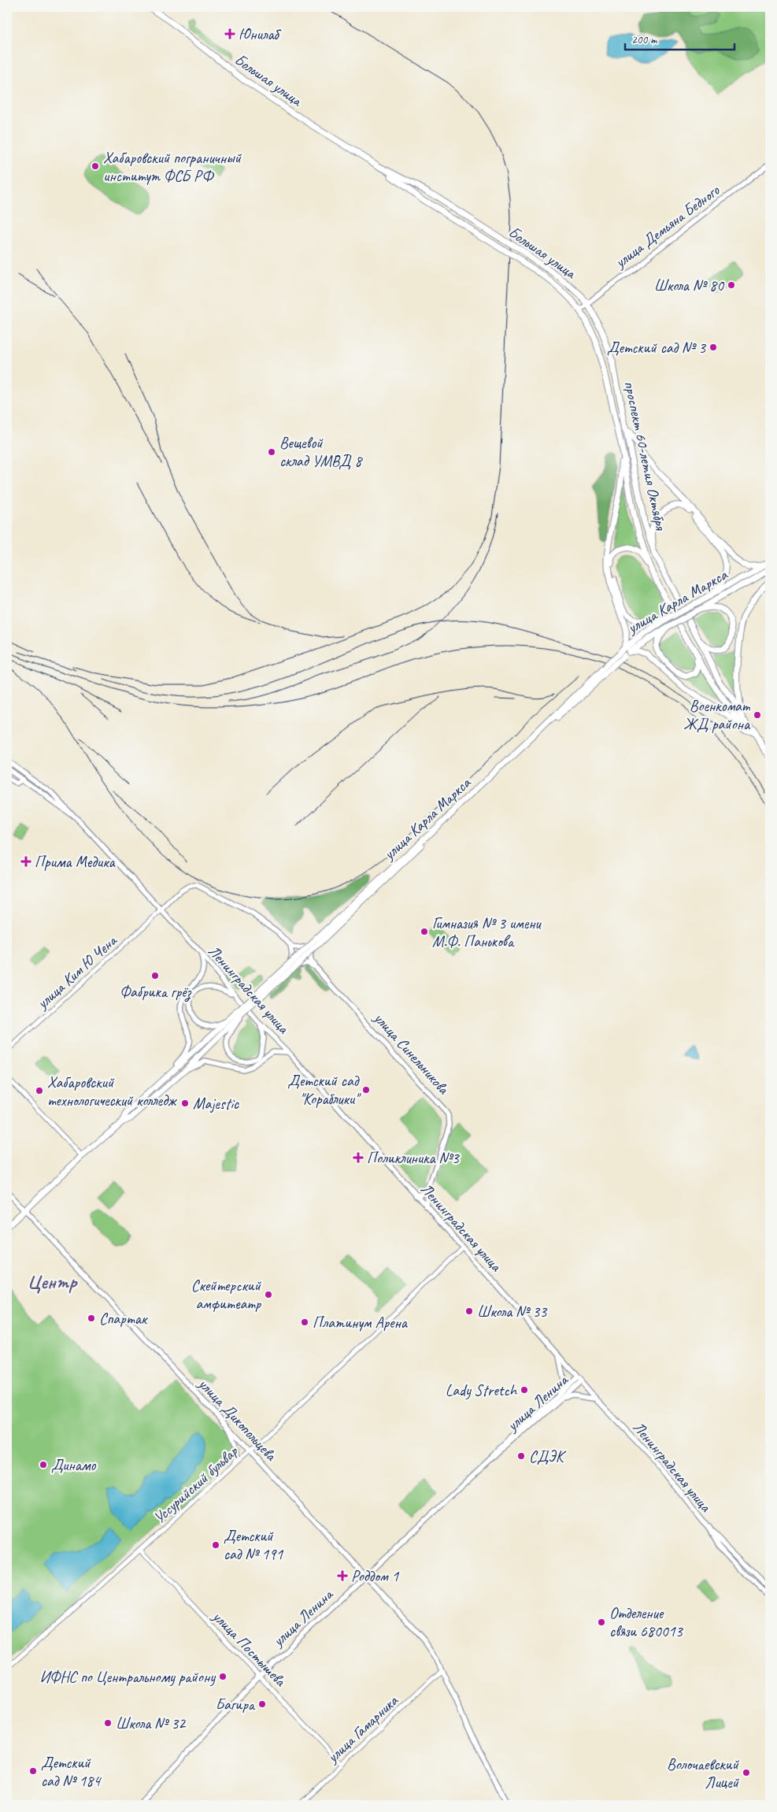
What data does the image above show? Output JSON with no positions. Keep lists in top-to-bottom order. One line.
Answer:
{"streets":{"main road":["Большая улица","улица Демьяна Бедного","проспект 60-летия Октября","улица Карла Маркса","Ленинградская улица","улица Синельникова","улица Ленина","улица Дикопольцева"],"street":["улица Ким Ю Чена","Уссурийский бульвар","улица Постышева","улица Гамарника"]},"crossings":[["Большая улица","улица Демьяна Бедного"],["Большая улица","проспект 60-летия Октября"],["улица Демьяна Бедного","проспект 60-летия Октября"],["улица Карла Маркса","улица Дикопольцева"],["улица Ким Ю Чена","Ленинградская улица"],["Ленинградская улица","улица Синельникова"],["Ленинградская улица","улица Ленина"],["Ленинградская улица","Уссурийский бульвар"],["улица Ленина","улица Дикопольцева"],["улица Ленина","улица Постышева"],["улица Дикопольцева","Уссурийский бульвар"],["улица Дикопольцева","улица Гамарника"],["Уссурийский бульвар","улица Постышева"],["улица Постышева","улица Гамарника"]],"districts":["Центр"],"places":{"health":["Юнилаб","Прима Медика","Поликлиника №3","Роддом 1"],"other":["Хабаровский пограничный институт ФСБ РФ","Школа № 80","Детский сад № 3","Вещевой склад УМВД 8","Военкомат ЖД района","Гимназия № 3 имени М.Ф. Панькова","Фабрика грёз","Детский сад \"Кораблики\"","Хабаровский технологический колледж","Majestic","Скейтерский амфитеатр","Школа № 33","Спартак","Платинум Арена","Lady Stretch","СДЭК","Динамо","Детский сад № 191","Отделение связи 680013","ИФНС по Центральному району","Багира","Школа № 32","Детский сад № 184","Волочаевский Лицей"]},"scale_bar":"200 m"}
